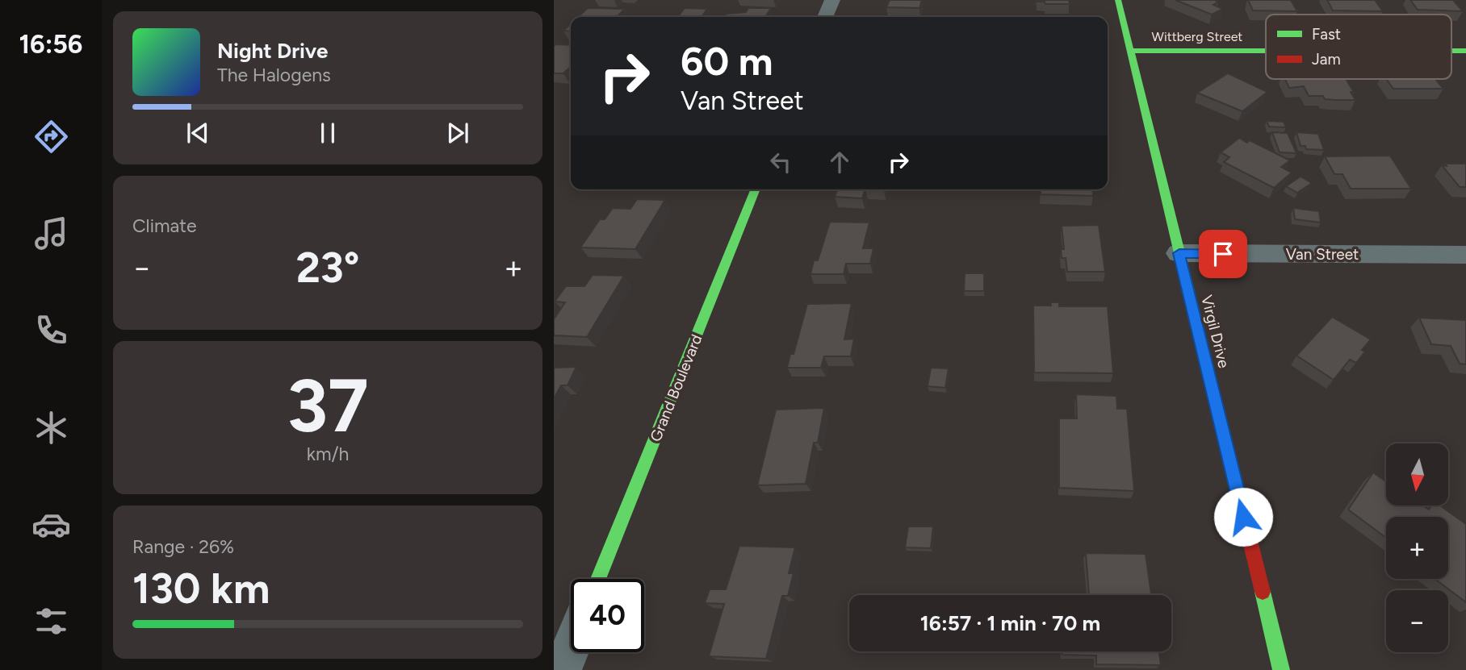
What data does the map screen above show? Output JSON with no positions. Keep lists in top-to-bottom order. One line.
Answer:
{"streets":{"street":["Wittberg Street","Van Street","Virgil Drive","Grand Boulevard"]},"crossings":[["Wittberg Street","Virgil Drive"],["Van Street","Virgil Drive"]],"legend":["Fast","Jam"],"north":"bottom","page":{"tabs":"16:56","turn":["60 m","Van Street"],"song":["Night Drive","The Halogens"],"tile":["Climate",["37","km/h"],["Range · 26%","130 km"]],"heat":["−","23°","+"],"map_buttons":["+","−"],"limit":"40","trip":"16:57 · 1 min · 70 m"}}
